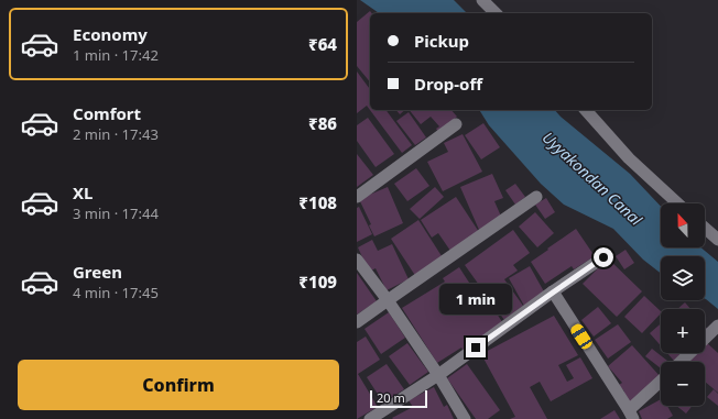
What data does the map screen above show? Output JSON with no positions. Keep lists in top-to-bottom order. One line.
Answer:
{"water":["Uyyakondan Canal"],"scale_bar":"20 m","north":"top","page":{"list":[{"name":"Economy","note":"1 min · 17:42","value":"₹64"},{"name":"Comfort","note":"2 min · 17:43","value":"₹86"},{"name":"XL","note":"3 min · 17:44","value":"₹108"},{"name":"Green","note":"4 min · 17:45","value":"₹109"}],"banner":["Pickup","Drop-off"],"map_buttons":["+","−"],"bubble":"1 min","buttons":"Confirm","scale":"20 m"}}
